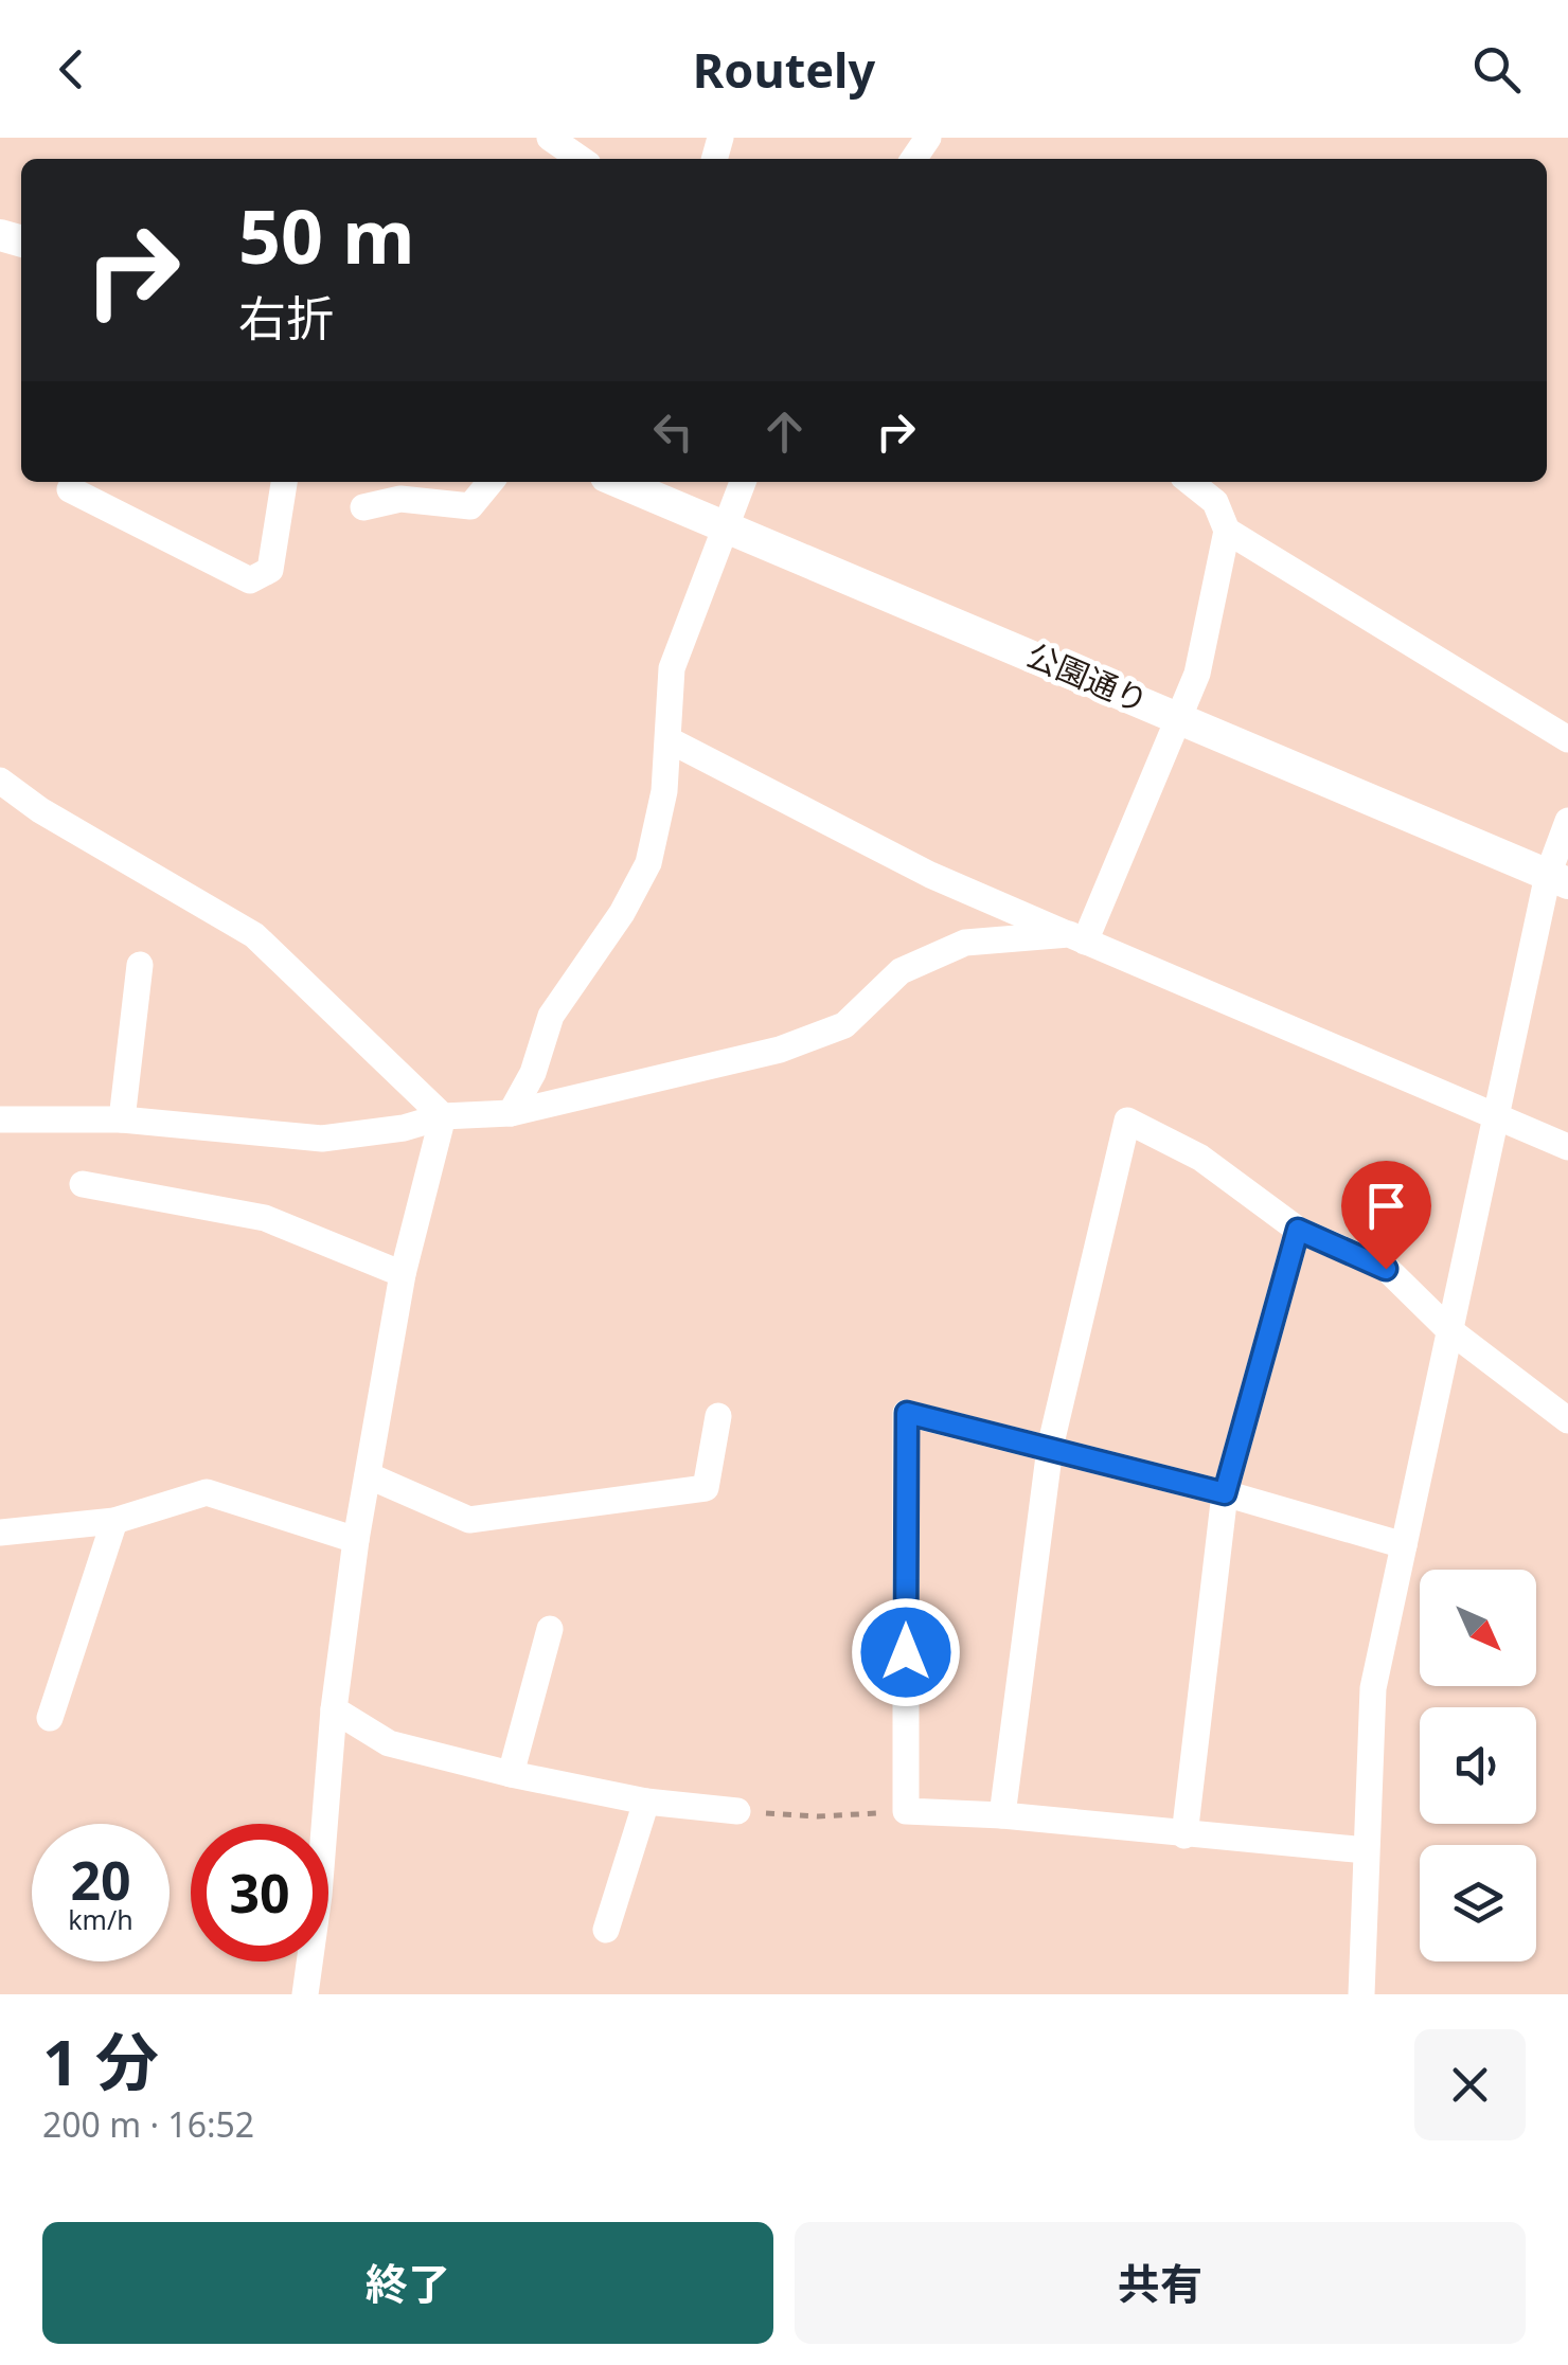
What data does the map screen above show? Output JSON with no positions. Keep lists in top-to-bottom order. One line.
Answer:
{"streets":{"street":["公園通り"]},"north":"bottom right","page":{"header":"Routely","turn":["50 m","右折"],"speed":"20 km/h","limit":"30","heading":["1 分","200 m · 16:52"],"buttons":["終了","共有"]}}
